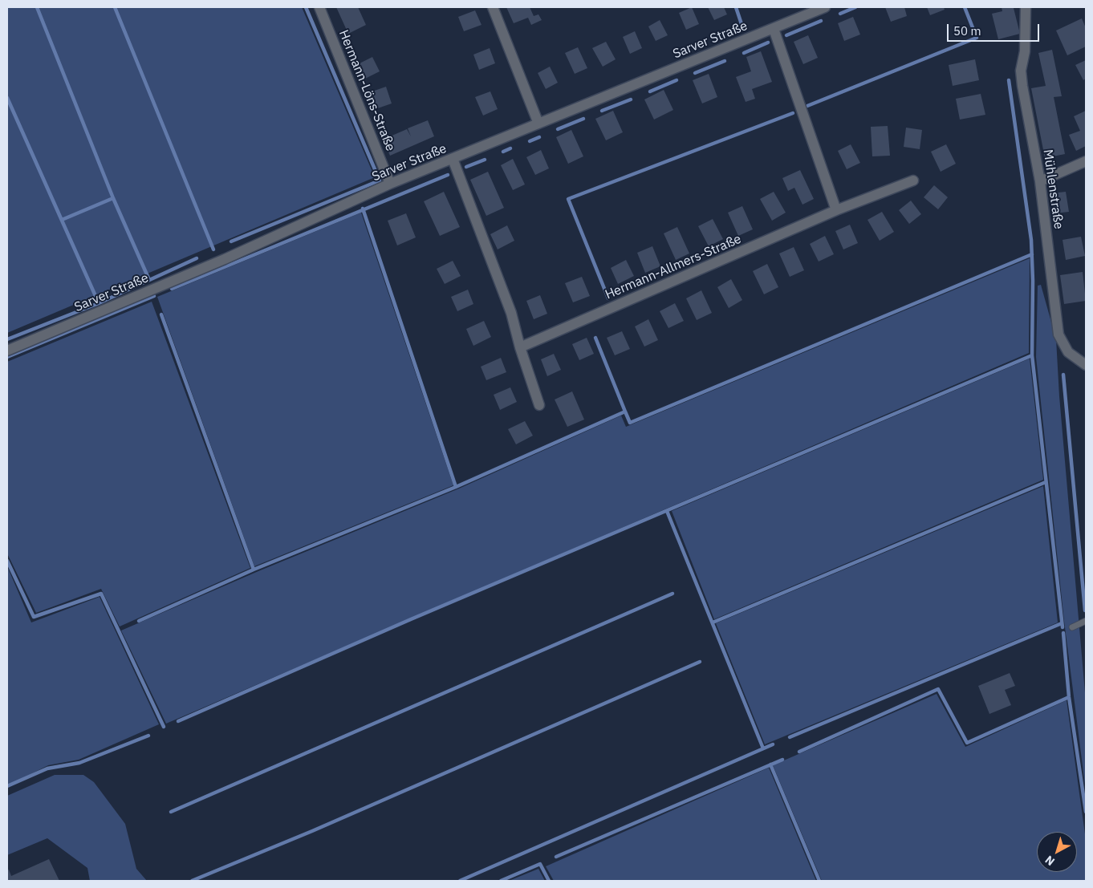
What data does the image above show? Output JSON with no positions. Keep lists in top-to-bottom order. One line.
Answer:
{"streets":{"street":["Sarver Straße","Hermann-Löns-Straße","Mühlenstraße","Hermann-Allmers-Straße"]},"crossings":[["Sarver Straße","Hermann-Löns-Straße"]],"scale_bar":"50 m","north":"bottom left"}
